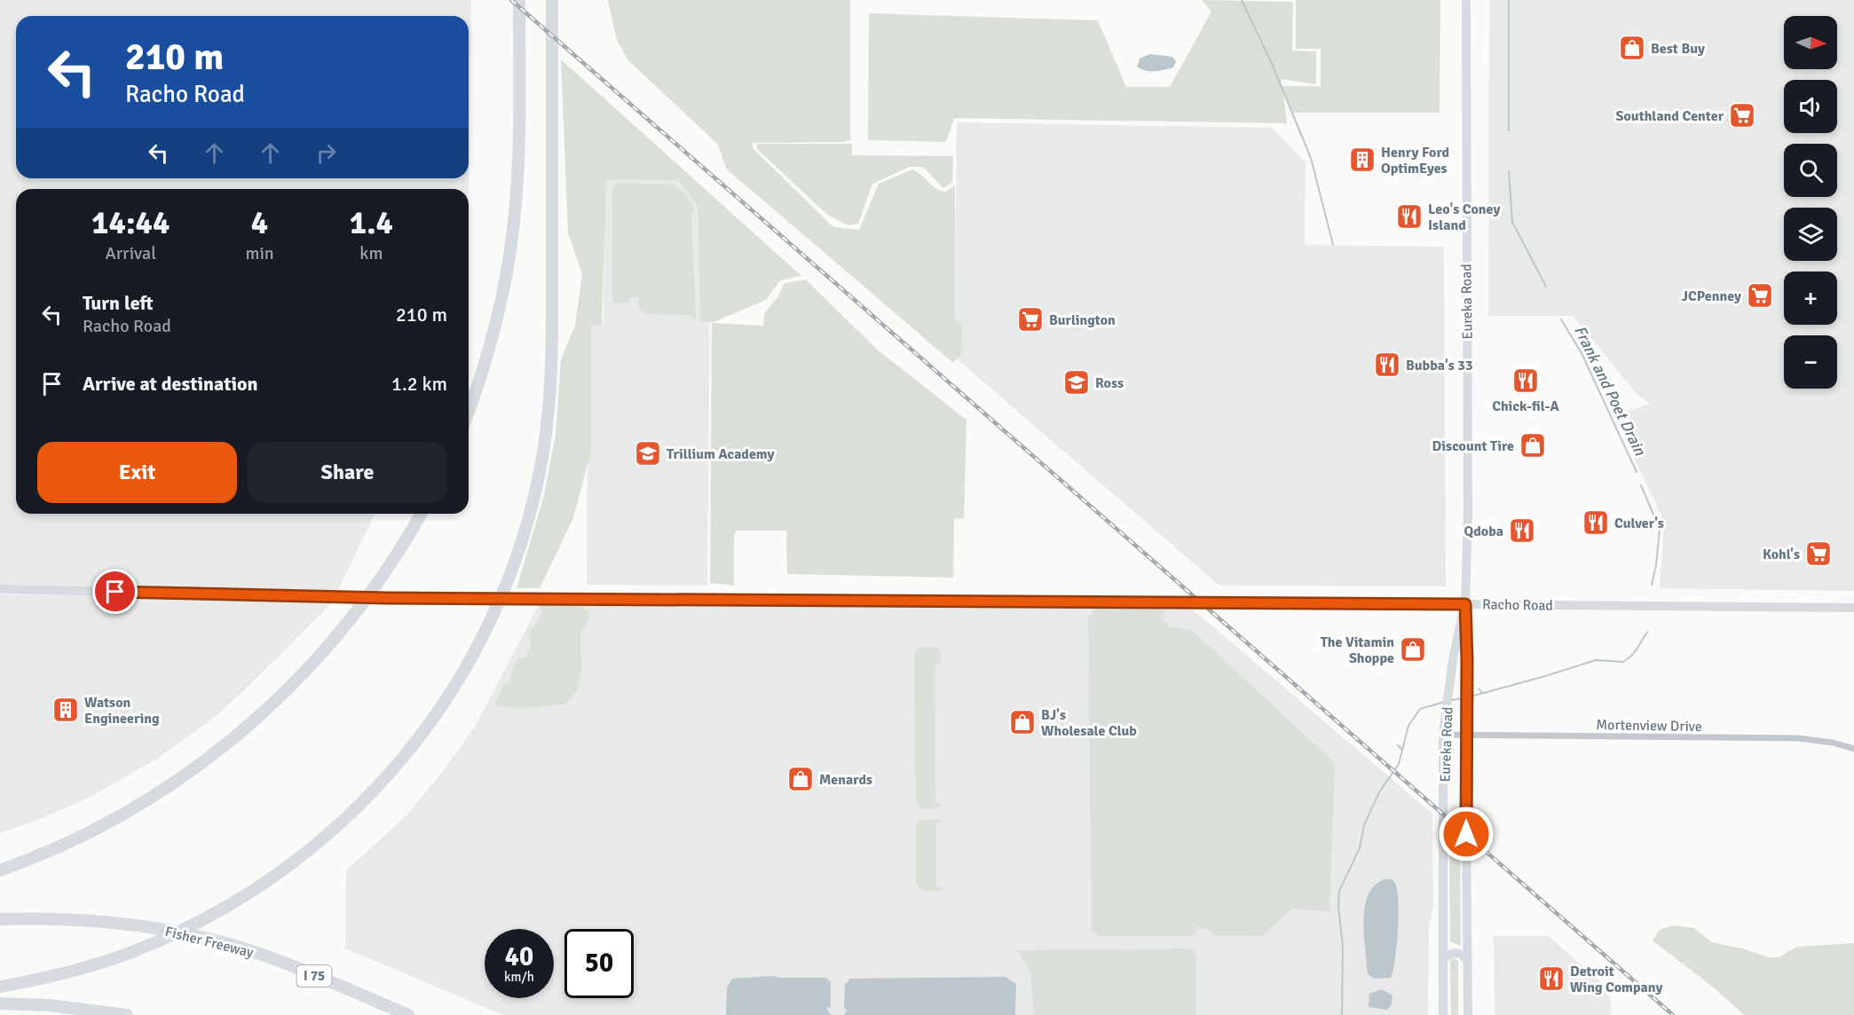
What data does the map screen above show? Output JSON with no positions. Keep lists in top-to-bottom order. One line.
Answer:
{"streets":{"highway":["Fisher Freeway","I 75"],"street":["Eureka Road","Racho Road","Mortenview Drive"]},"crossings":[["Eureka Road","Racho Road"],["Eureka Road","Mortenview Drive"]],"water":["Frank and Poet Drain"],"places":{"shop":["Best Buy","Discount Tire","The Vitamin Shoppe","BJ's Wholesale Club","Menards"],"supermarket":["Southland Center","JCPenney","Burlington","Kohl's"],"building":["Henry Ford OptimEyes","Watson Engineering"],"restaurant":["Leo's Coney Island","Bubba's 33","Chick-fil-A","Culver's","Qdoba","Detroit Wing Company"],"school or university":["Ross","Trillium Academy"]},"north":"right","page":{"map_buttons":["+","−"],"turn":["210 m","Racho Road"],"eta":["14:44","Arrival","4","min","1.4","km"],"list":[{"name":"Turn left","note":"Racho Road","value":"210 m"},{"name":"Arrive at destination","value":"1.2 km"}],"buttons":["Exit","Share"],"speed":"40 km/h","limit":"50"}}
